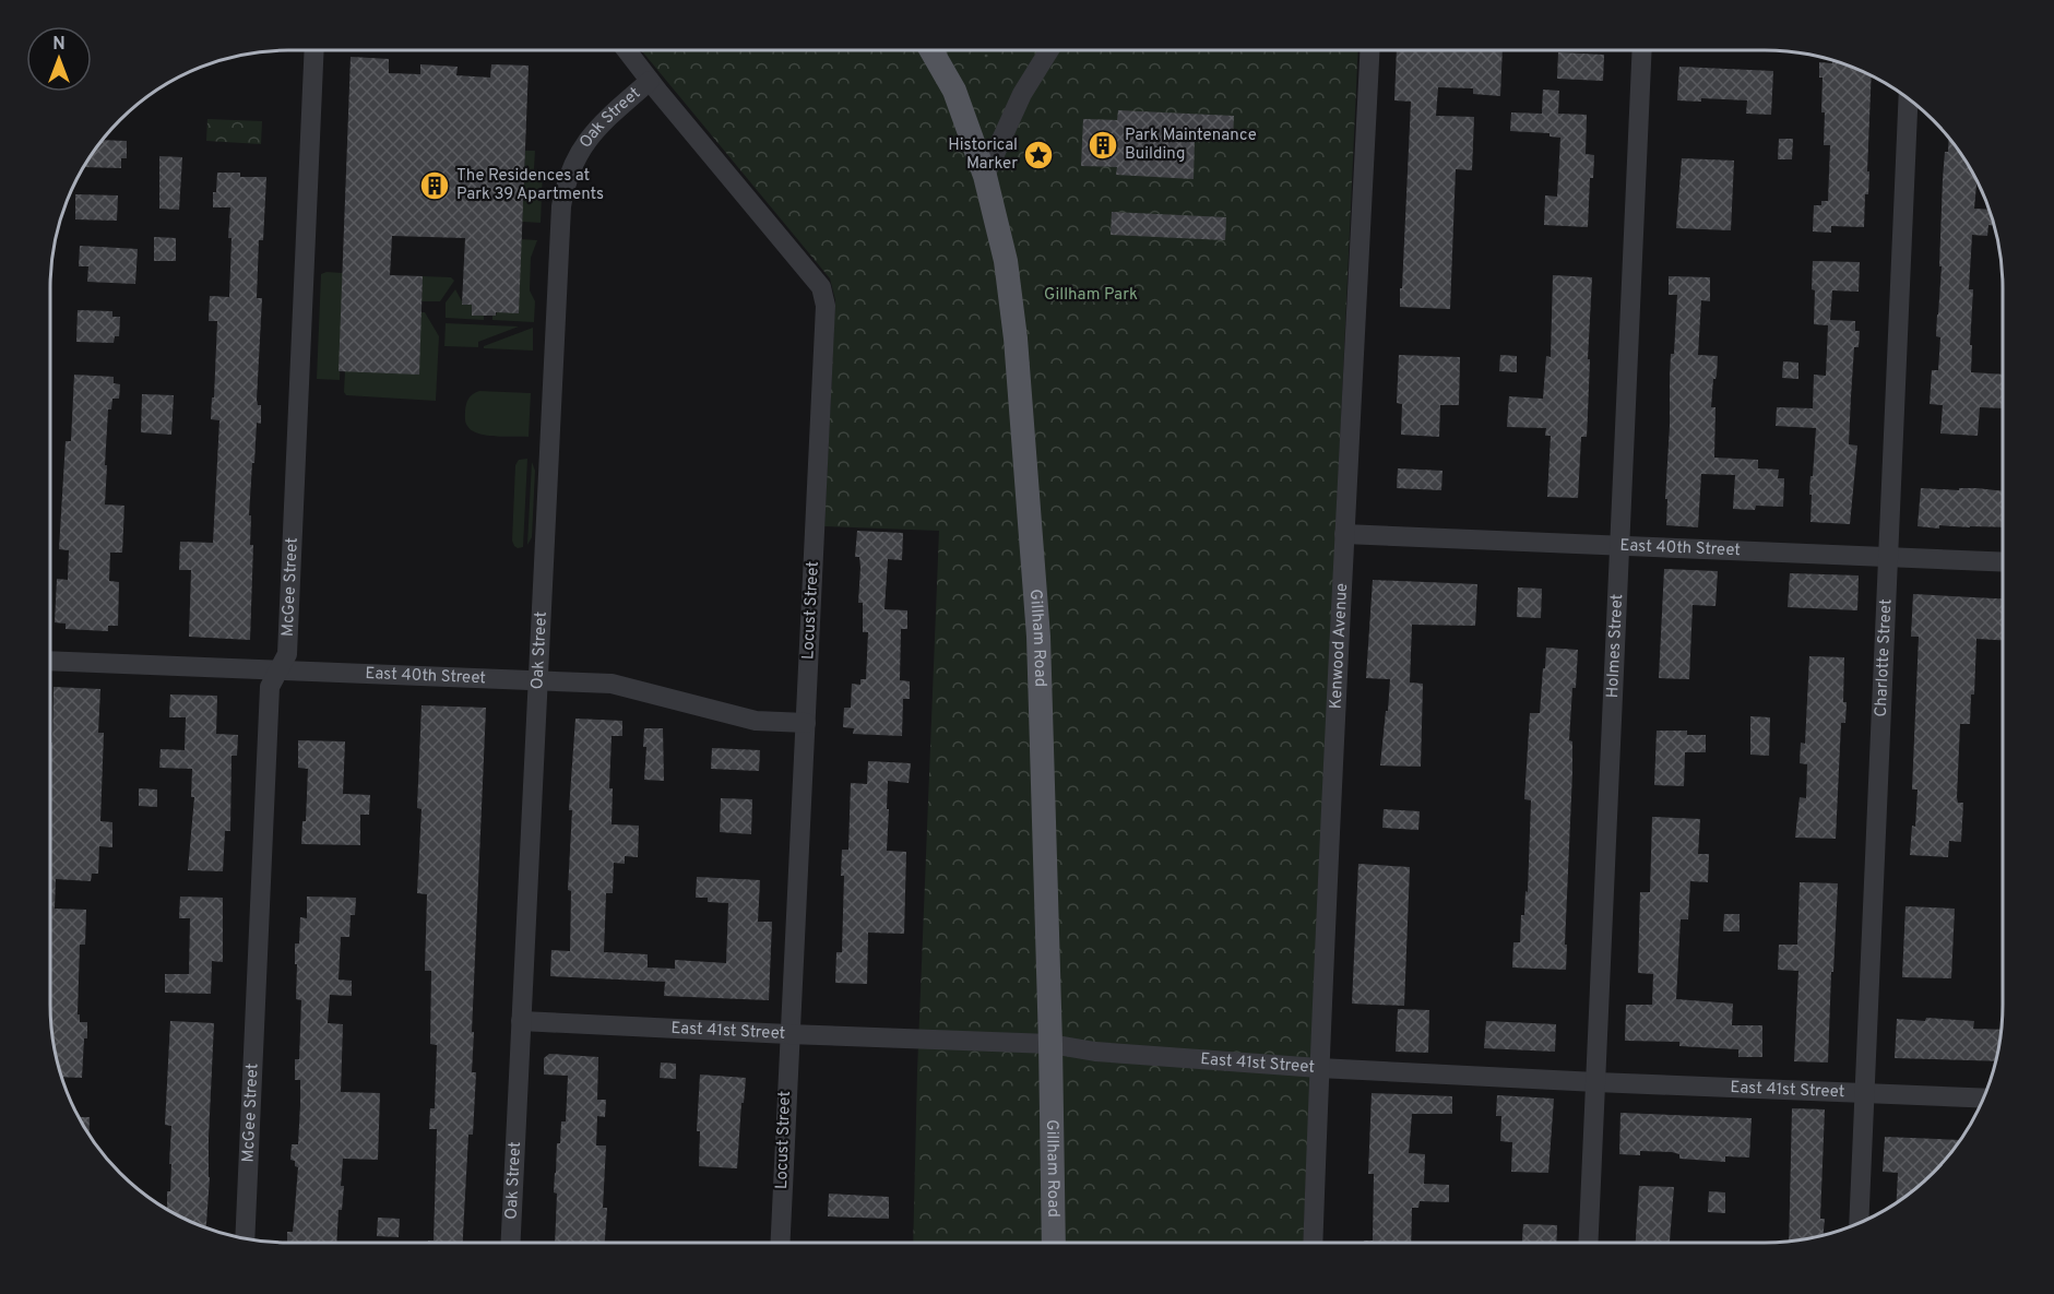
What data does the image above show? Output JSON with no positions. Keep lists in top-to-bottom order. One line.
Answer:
{"streets":{"main road":["Gillham Road"],"street":["Oak Street","East 40th Street","McGee Street","Locust Street","Kenwood Avenue","Holmes Street","Charlotte Street","East 41st Street"]},"crossings":[["Oak Street","East 40th Street"],["Oak Street","Locust Street"],["Oak Street","East 41st Street"],["East 40th Street","McGee Street"],["East 40th Street","Locust Street"],["East 40th Street","Kenwood Avenue"],["East 40th Street","Holmes Street"],["East 40th Street","Charlotte Street"],["Locust Street","East 41st Street"],["Gillham Road","East 41st Street"],["Kenwood Avenue","East 41st Street"],["Holmes Street","East 41st Street"],["Charlotte Street","East 41st Street"]],"parks":["Gillham Park"],"places":{"building":["Park Maintenance Building","The Residences at Park 39 Apartments"],"place":["Historical Marker"]},"north":"top"}
